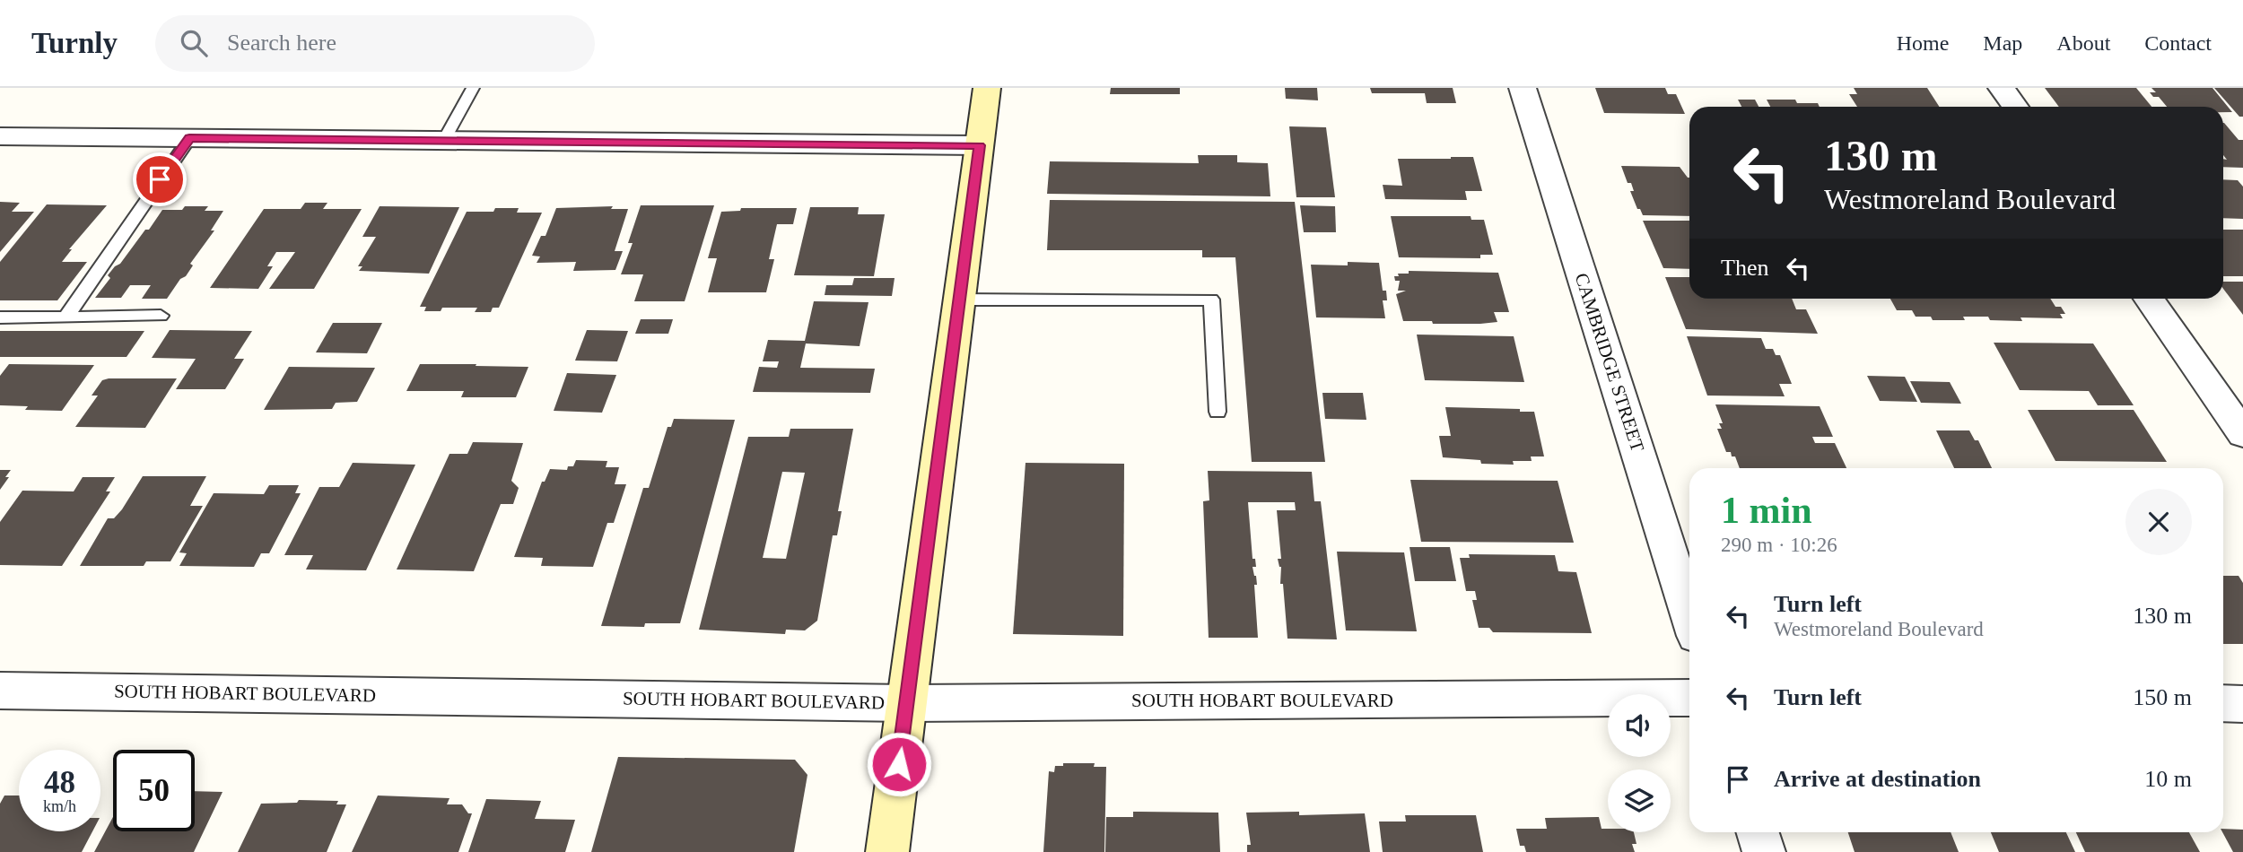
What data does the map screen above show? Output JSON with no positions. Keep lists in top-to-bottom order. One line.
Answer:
{"streets":{"street":["CAMBRIDGE STREET","SOUTH HOBART BOULEVARD"]},"page":{"header":"Turnly","search":"Search here","nav":["Home","Map","About","Contact"],"turn":["130 m","Westmoreland Boulevard"],"then":"Then","heading":["1 min","290 m · 10:26"],"list":[{"name":"Turn left","note":"Westmoreland Boulevard","value":"130 m"},{"name":"Turn left","value":"150 m"},{"name":"Arrive at destination","value":"10 m"}],"speed":"48 km/h","limit":"50"}}
